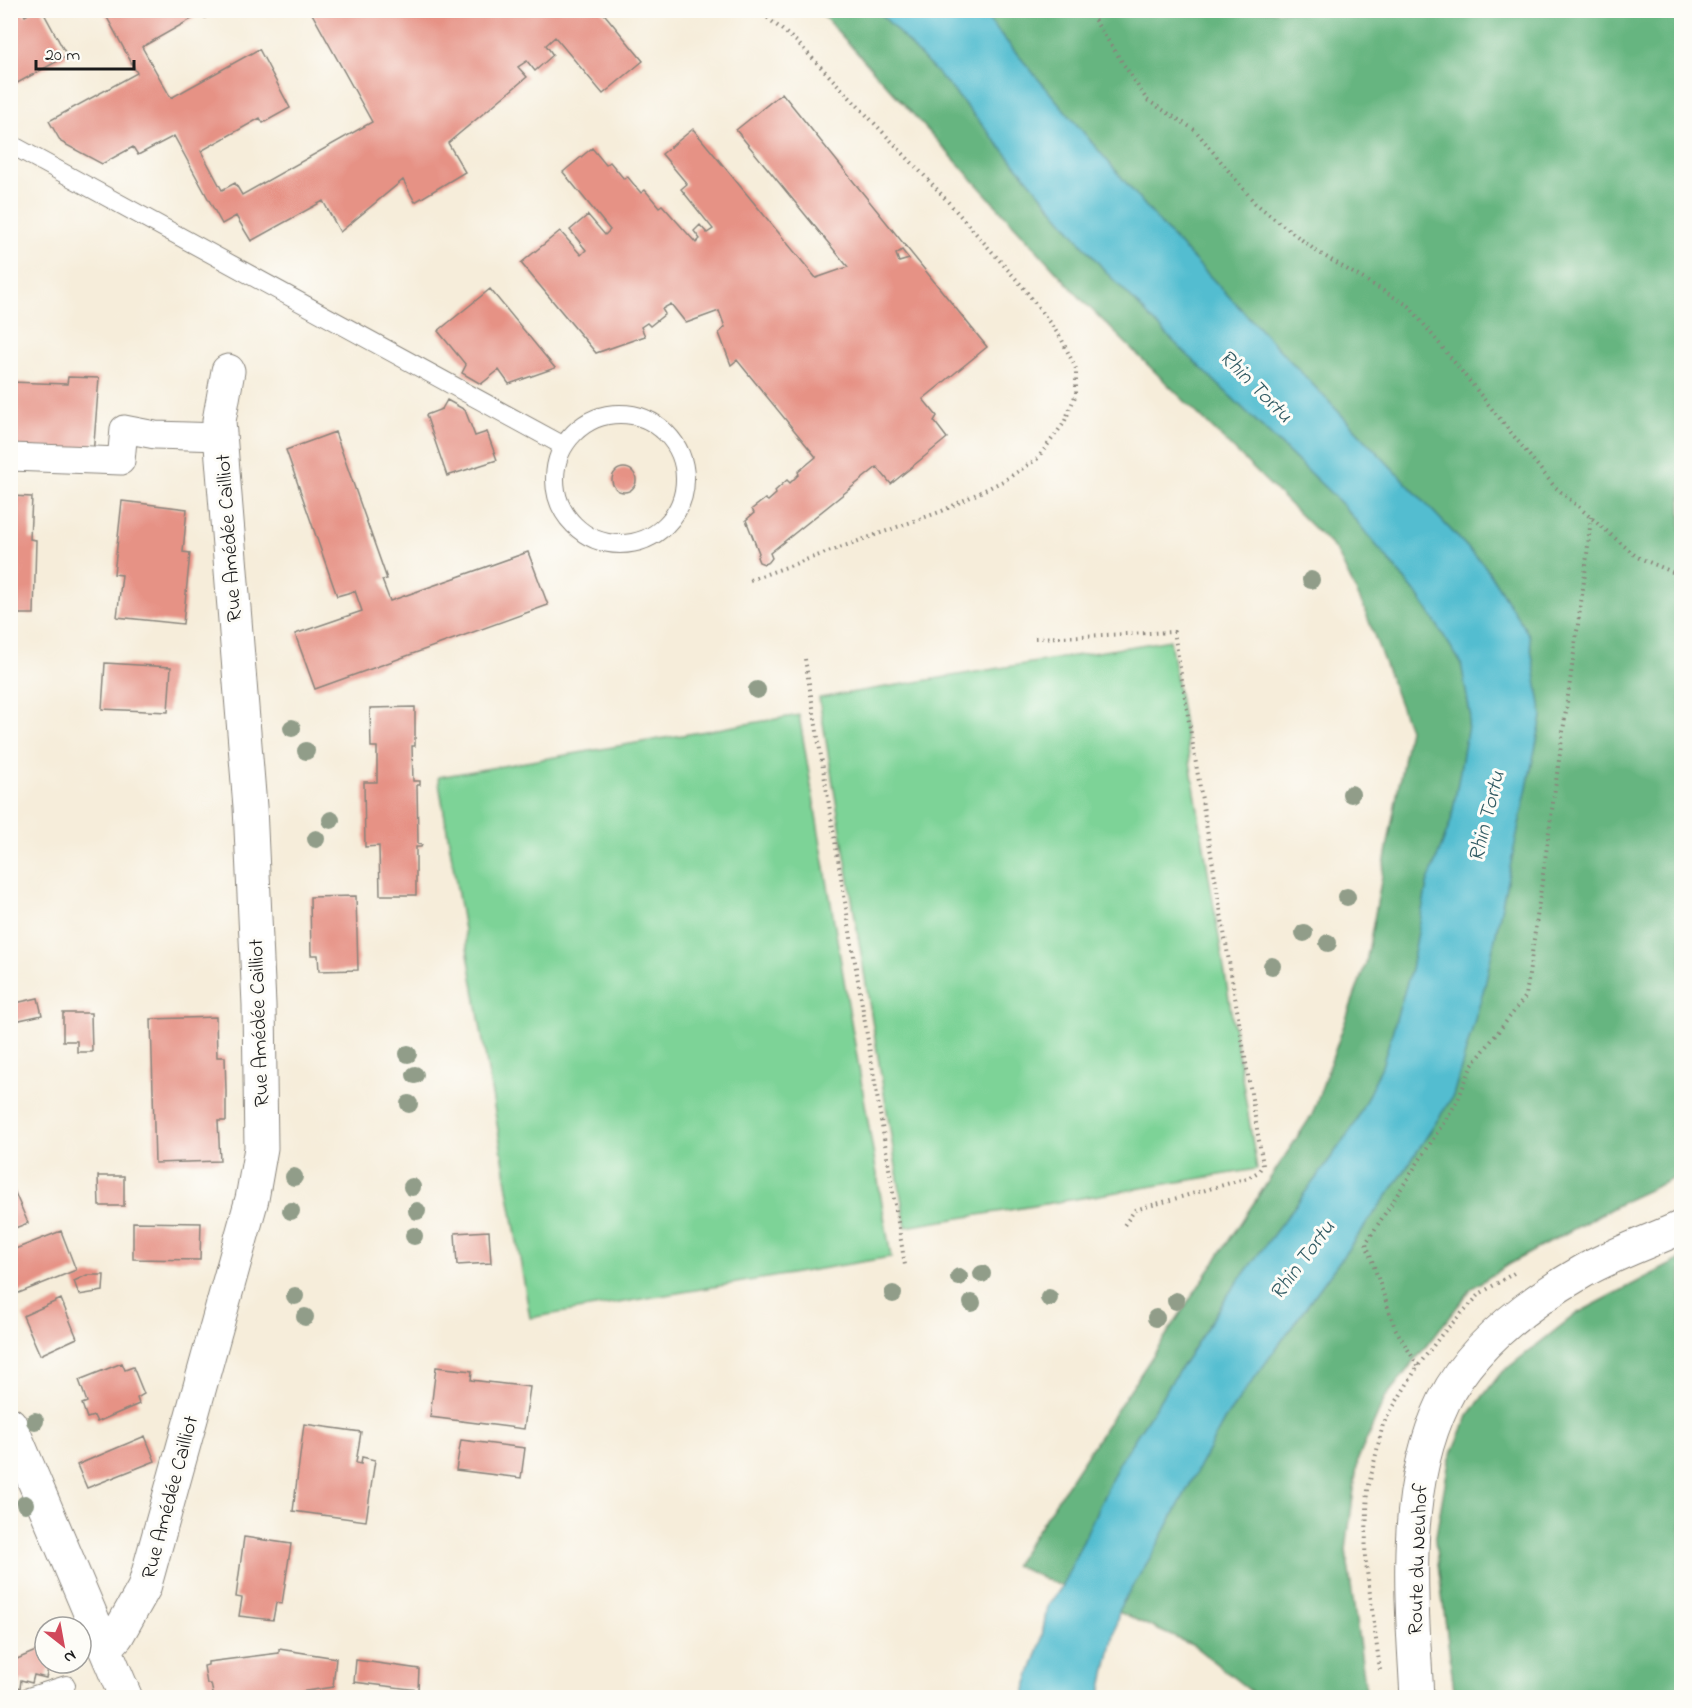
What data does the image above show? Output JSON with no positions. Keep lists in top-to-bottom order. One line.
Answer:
{"streets":{"street":["Rue Amédée Cailliot","Route du Neuhof"]},"water":["Rhin Tortu"],"scale_bar":"20 m","north":"bottom right"}
